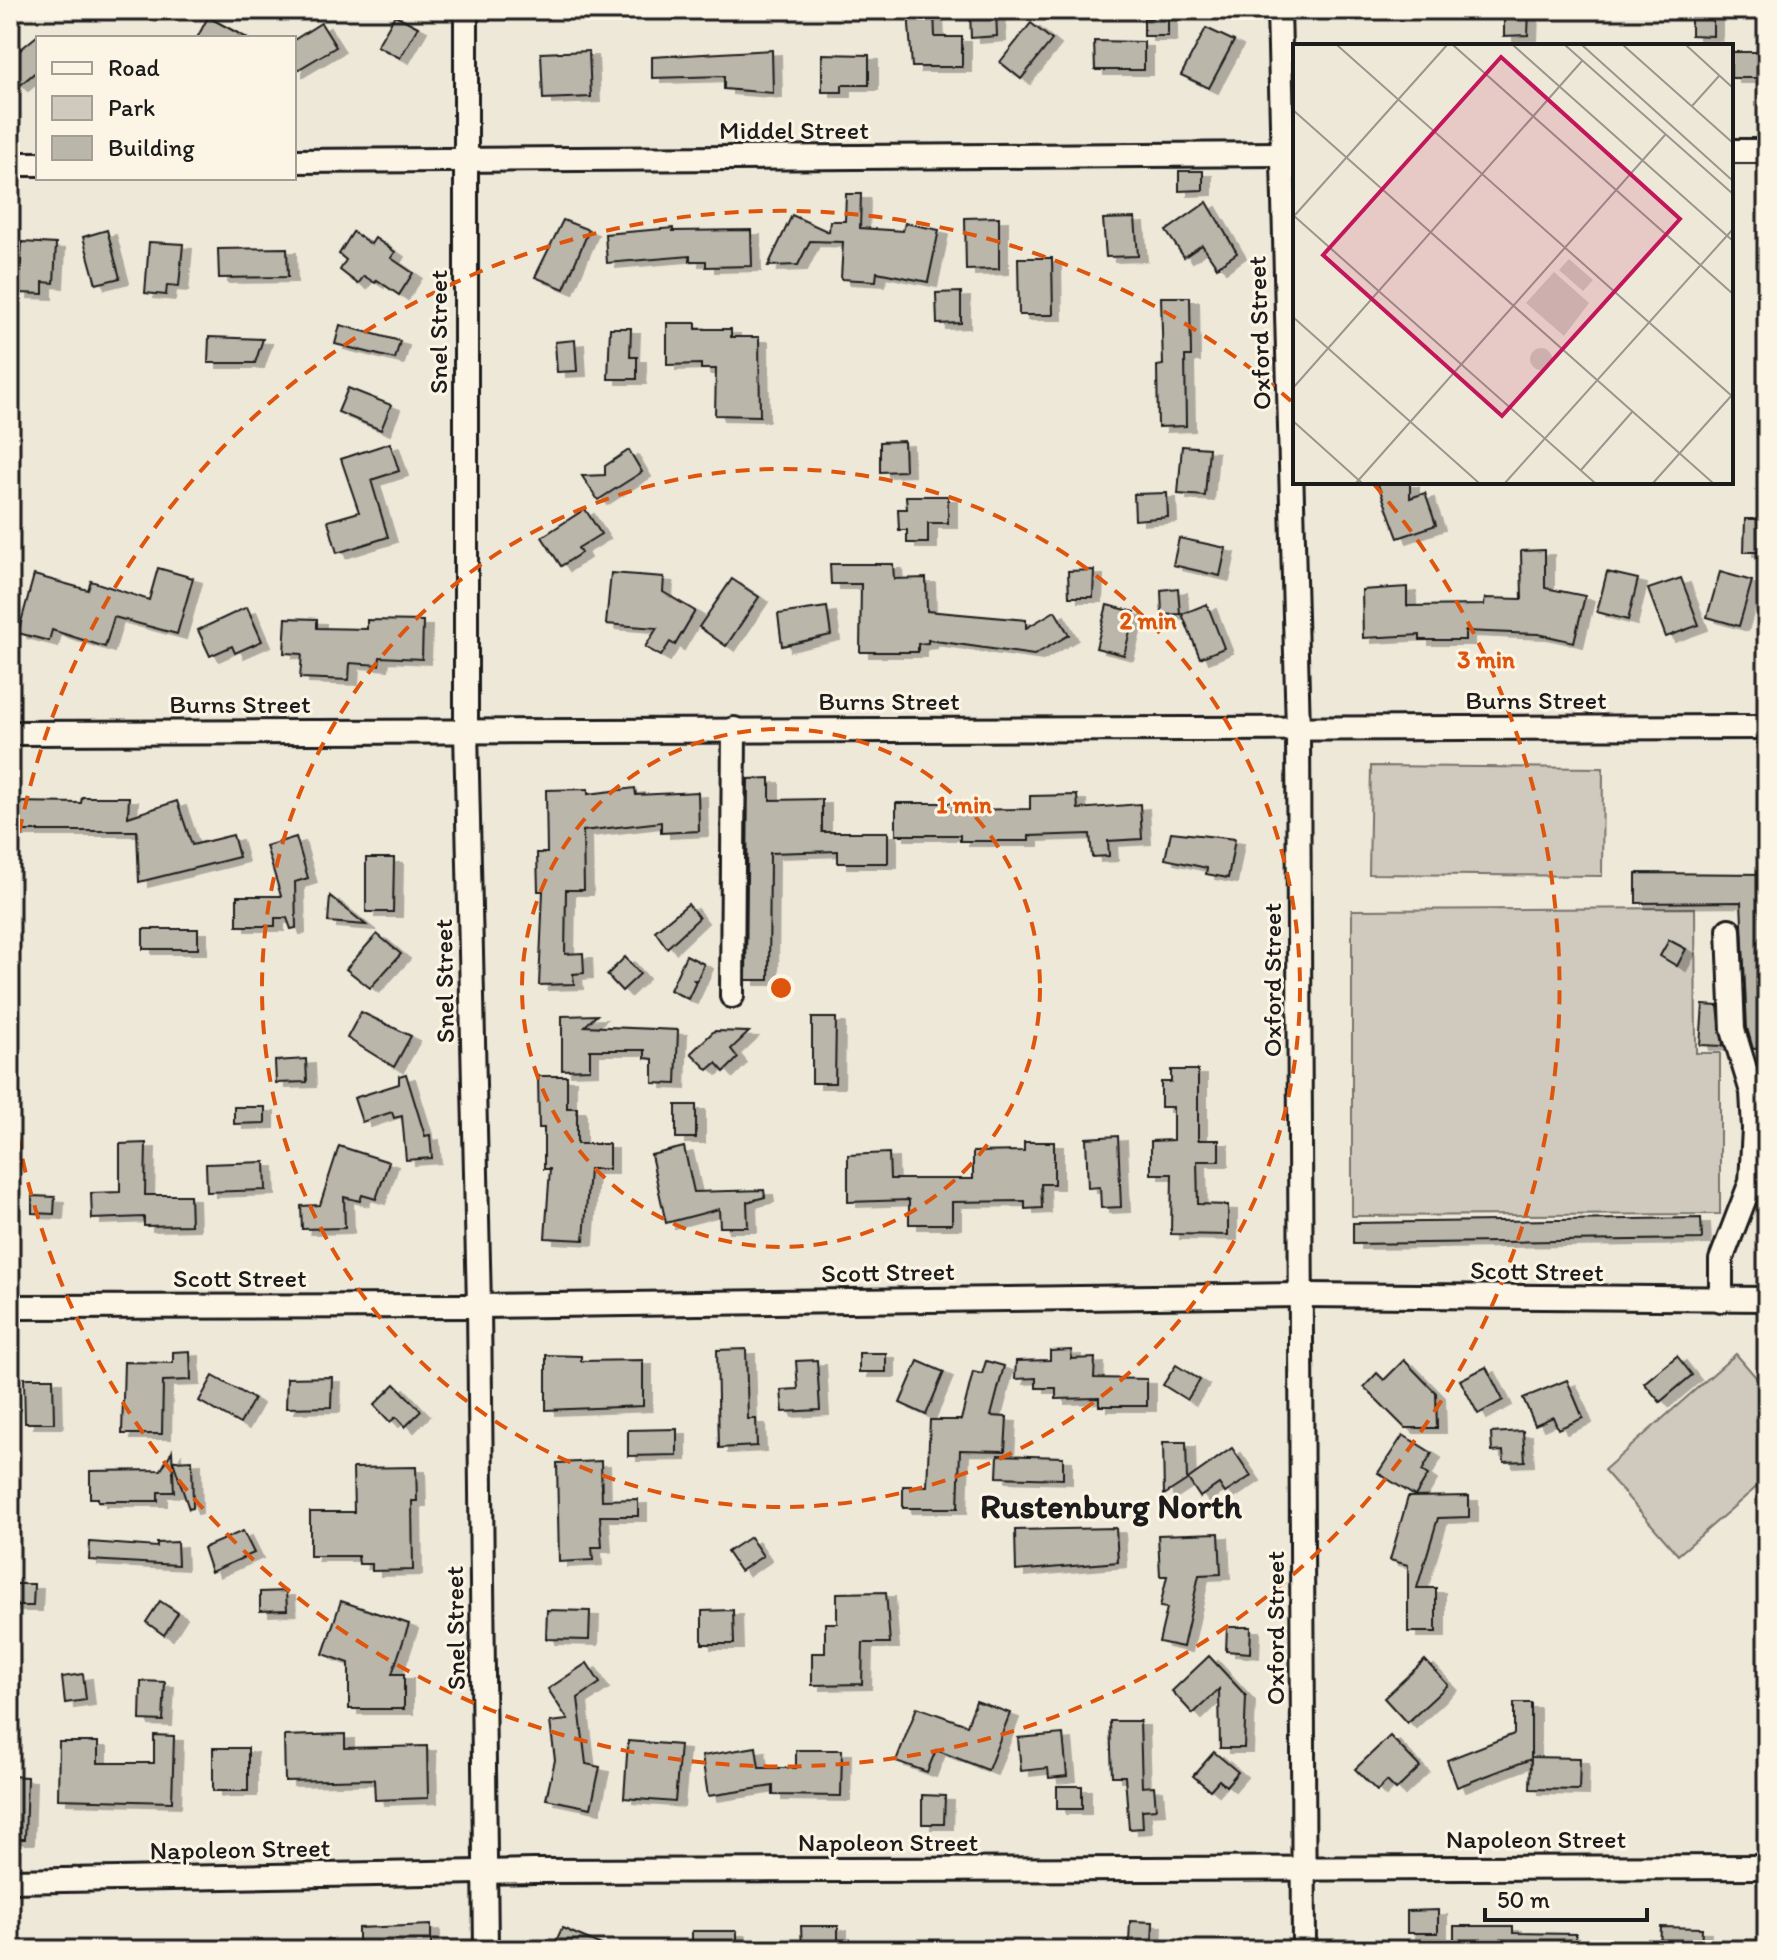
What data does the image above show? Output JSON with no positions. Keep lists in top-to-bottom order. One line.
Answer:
{"streets":{"street":["Middel Street","Snel Street","Oxford Street","Burns Street","Scott Street","Napoleon Street"]},"crossings":[["Middel Street","Snel Street"],["Middel Street","Oxford Street"],["Snel Street","Burns Street"],["Snel Street","Scott Street"],["Snel Street","Napoleon Street"],["Oxford Street","Burns Street"],["Oxford Street","Scott Street"],["Oxford Street","Napoleon Street"]],"districts":["Rustenburg North"],"legend":["Road","Park","Building"],"scale_bar":"50 m","rings":["2 min","3 min","1 min"]}
